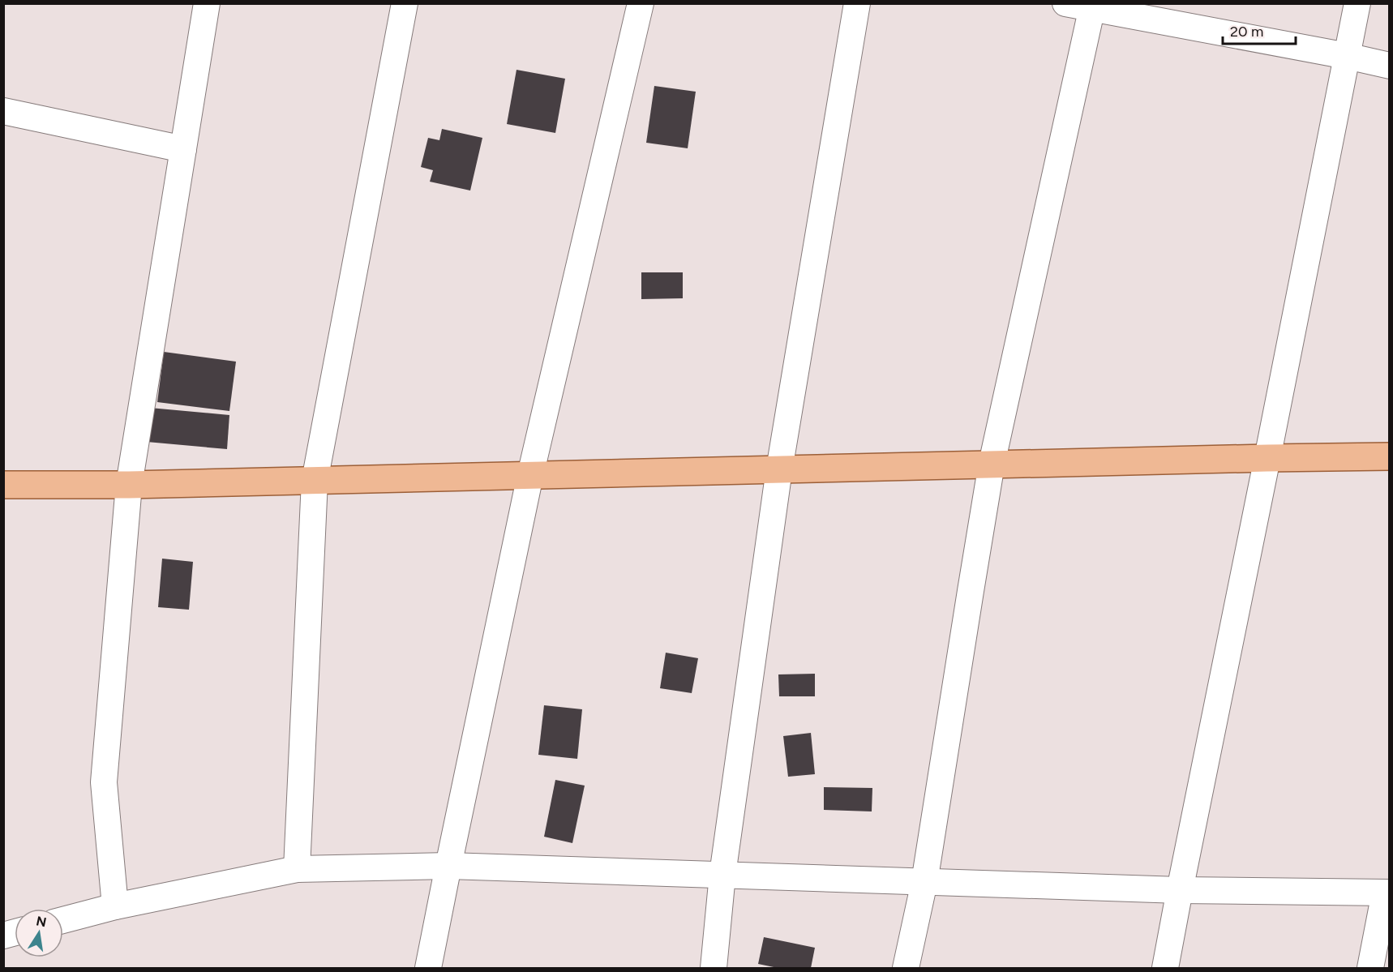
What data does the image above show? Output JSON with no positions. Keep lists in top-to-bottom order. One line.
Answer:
{"scale_bar":"20 m","north":"top"}
